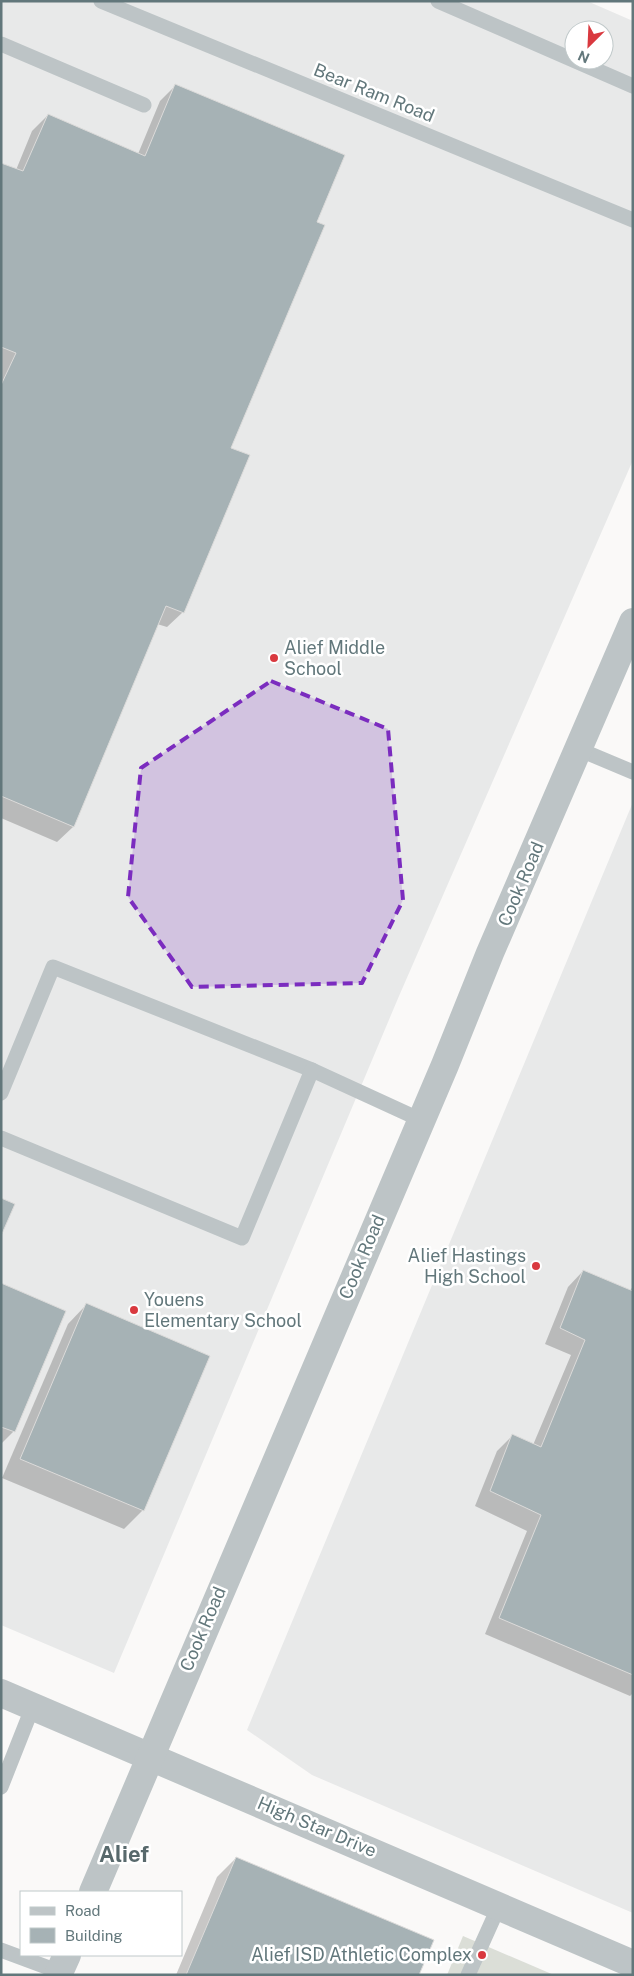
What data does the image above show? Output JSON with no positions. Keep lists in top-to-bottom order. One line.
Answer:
{"streets":{"street":["Cook Road","High Star Drive"],"lane":["Bear Ram Road"]},"crossings":[["Cook Road","High Star Drive"]],"districts":["Alief"],"places":["Alief Middle School","Alief Hastings High School","Youens Elementary School","Alief ISD Athletic Complex"],"legend":["Road","Building"],"north":"bottom left"}
